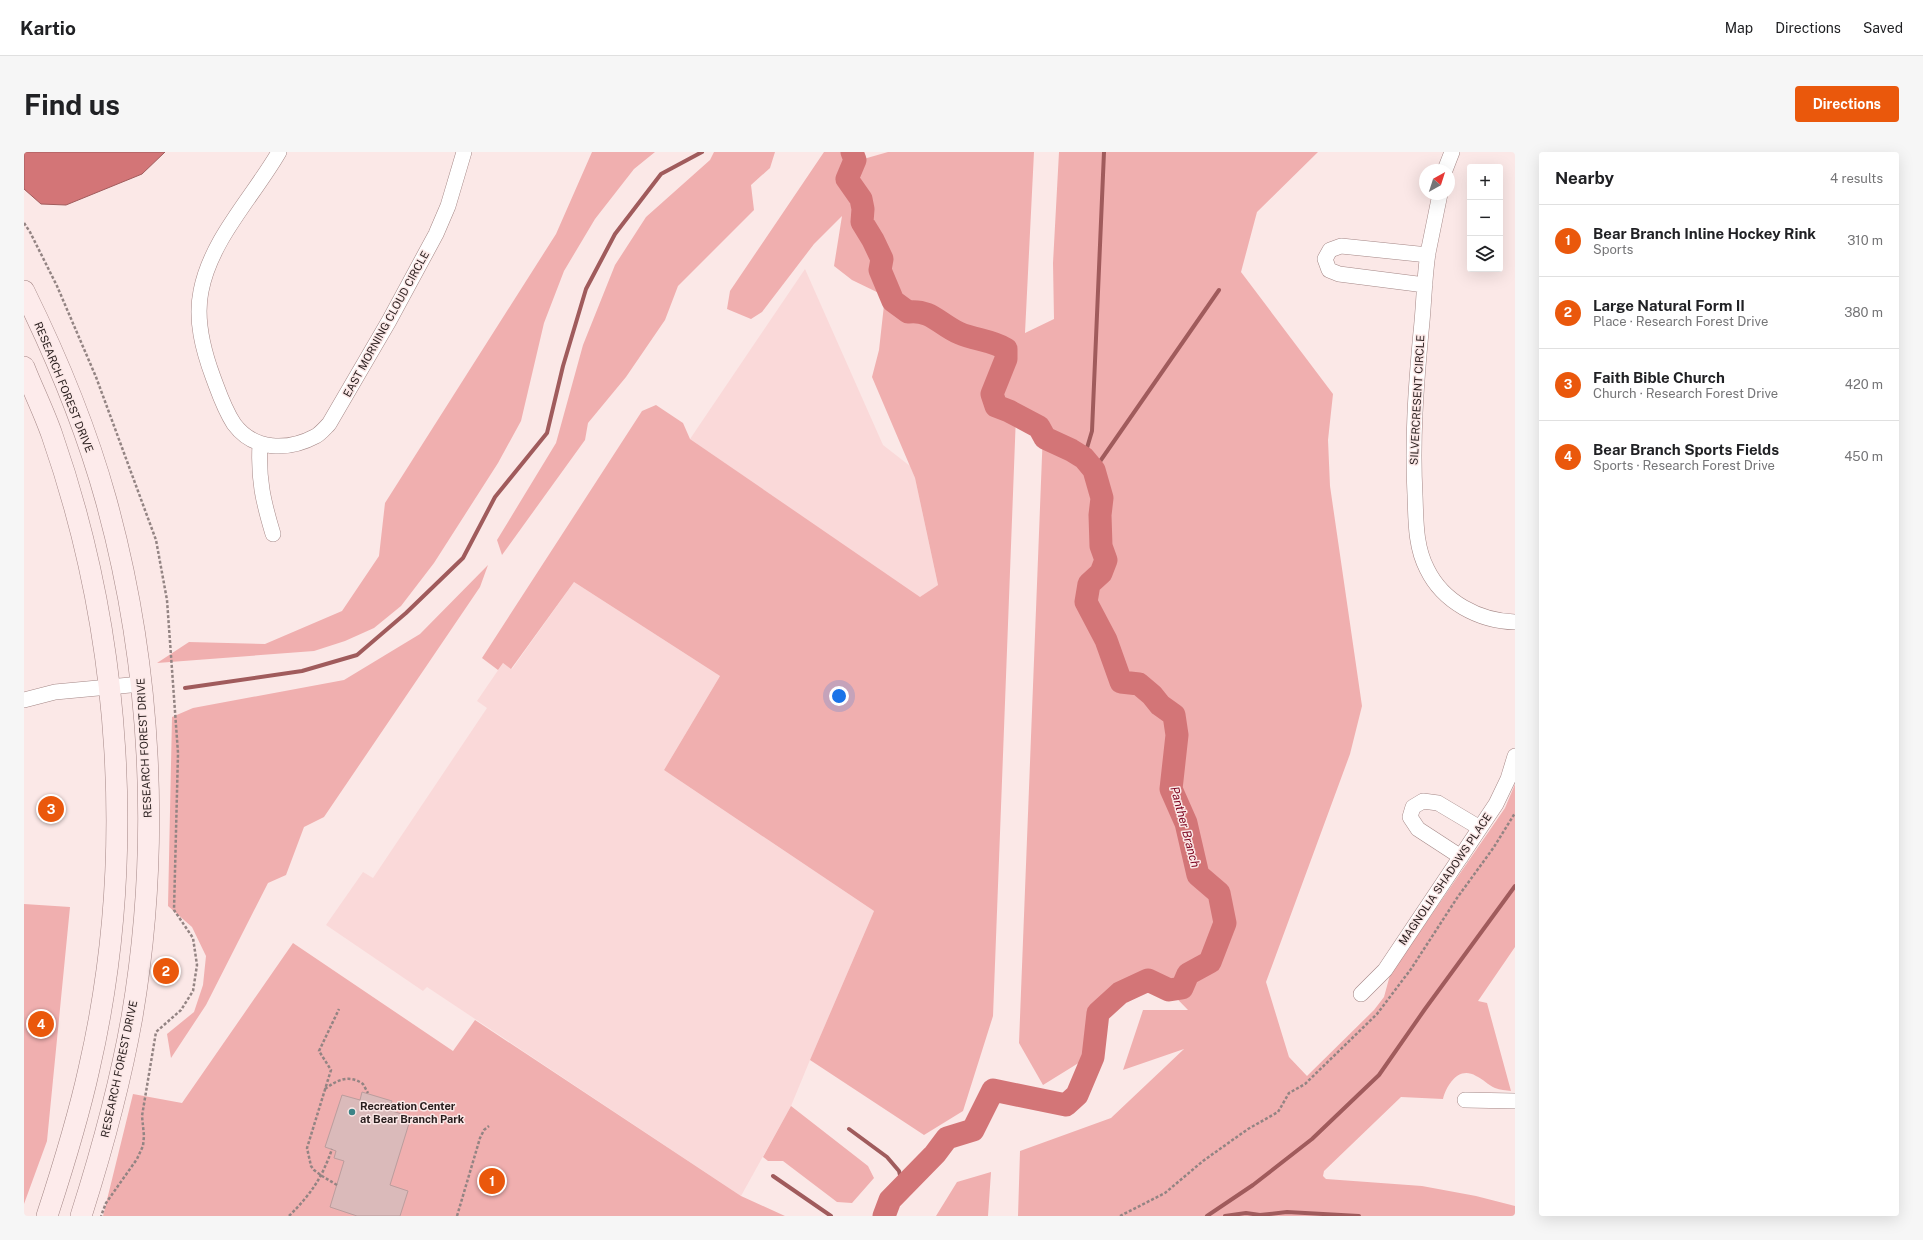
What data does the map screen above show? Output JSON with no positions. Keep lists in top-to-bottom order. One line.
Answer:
{"streets":{"main road":["RESEARCH FOREST DRIVE"],"street":["EAST MORNING CLOUD CIRCLE","SILVERCRESENT CIRCLE","MAGNOLIA SHADOWS PLACE"]},"water":["Panther Branch"],"places":["Recreation Center at Bear Branch Park"],"north":"top right","page":{"header":"Kartio","nav":["Map","Directions","Saved"],"buttons":"Directions","title":"Find us","heading":["Nearby","4 results"],"map_buttons":["+","−"],"list":[{"mark":"1","name":"Bear Branch Inline Hockey Rink","note":"Sports","value":"310 m"},{"mark":"2","name":"Large Natural Form II","note":"Place · Research Forest Drive","value":"380 m"},{"mark":"3","name":"Faith Bible Church","note":"Church · Research Forest Drive","value":"420 m"},{"mark":"4","name":"Bear Branch Sports Fields","note":"Sports · Research Forest Drive","value":"450 m"}],"pins":["3","2","4","1"]}}
